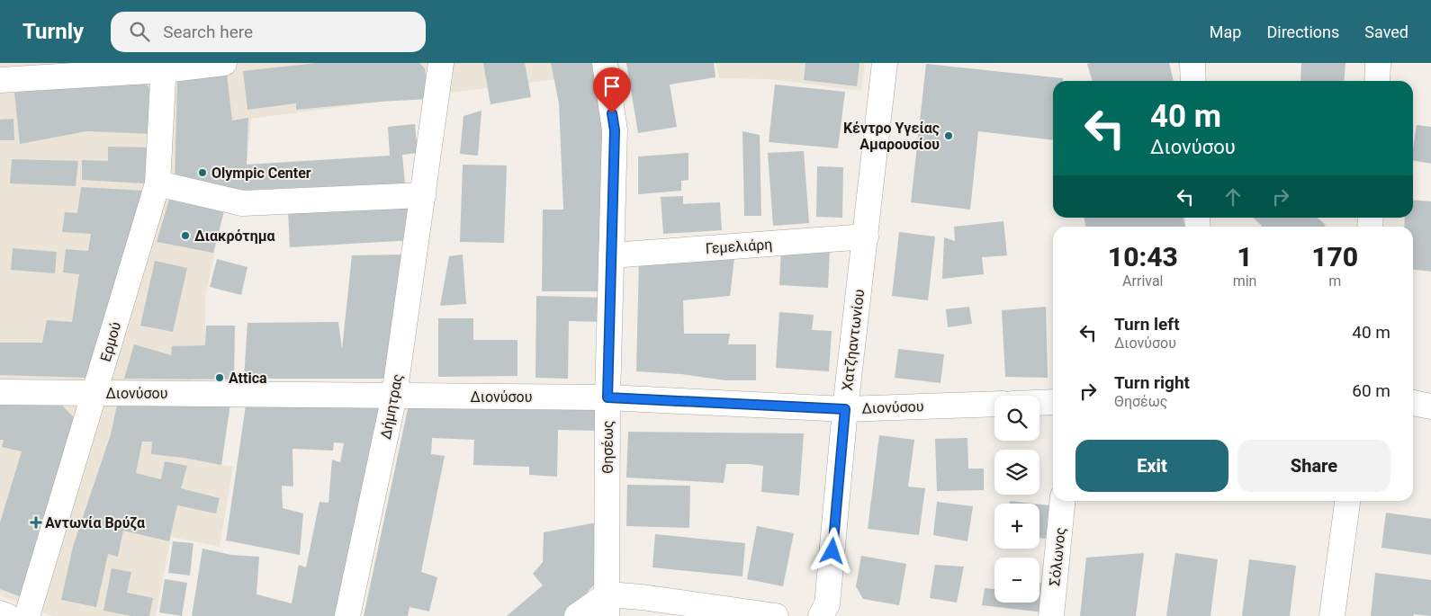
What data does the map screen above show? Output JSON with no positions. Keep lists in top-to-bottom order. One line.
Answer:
{"streets":{"street":["Γεμελιάρη","Χατζηαντωνίου","Ερμού","Διονύσου","Δήμητρας","Θησέως","Σόλωνος"]},"crossings":[["Γεμελιάρη","Χατζηαντωνίου"],["Γεμελιάρη","Θησέως"],["Χατζηαντωνίου","Διονύσου"],["Ερμού","Διονύσου"],["Διονύσου","Δήμητρας"],["Διονύσου","Θησέως"]],"places":{"other":["Κέντρο Υγείας Αμαρουσίου","Olympic Center","Διακρότημα","Attica"],"health":["Αντωνία Βρύζα"]},"page":{"header":"Turnly","search":"Search here","nav":["Map","Directions","Saved"],"turn":["40 m","Διονύσου"],"eta":["10:43","Arrival","1","min","170","m"],"list":[{"name":"Turn left","note":"Διονύσου","value":"40 m"},{"name":"Turn right","note":"Θησέως","value":"60 m"}],"map_buttons":["+","−"],"buttons":["Exit","Share"]}}
